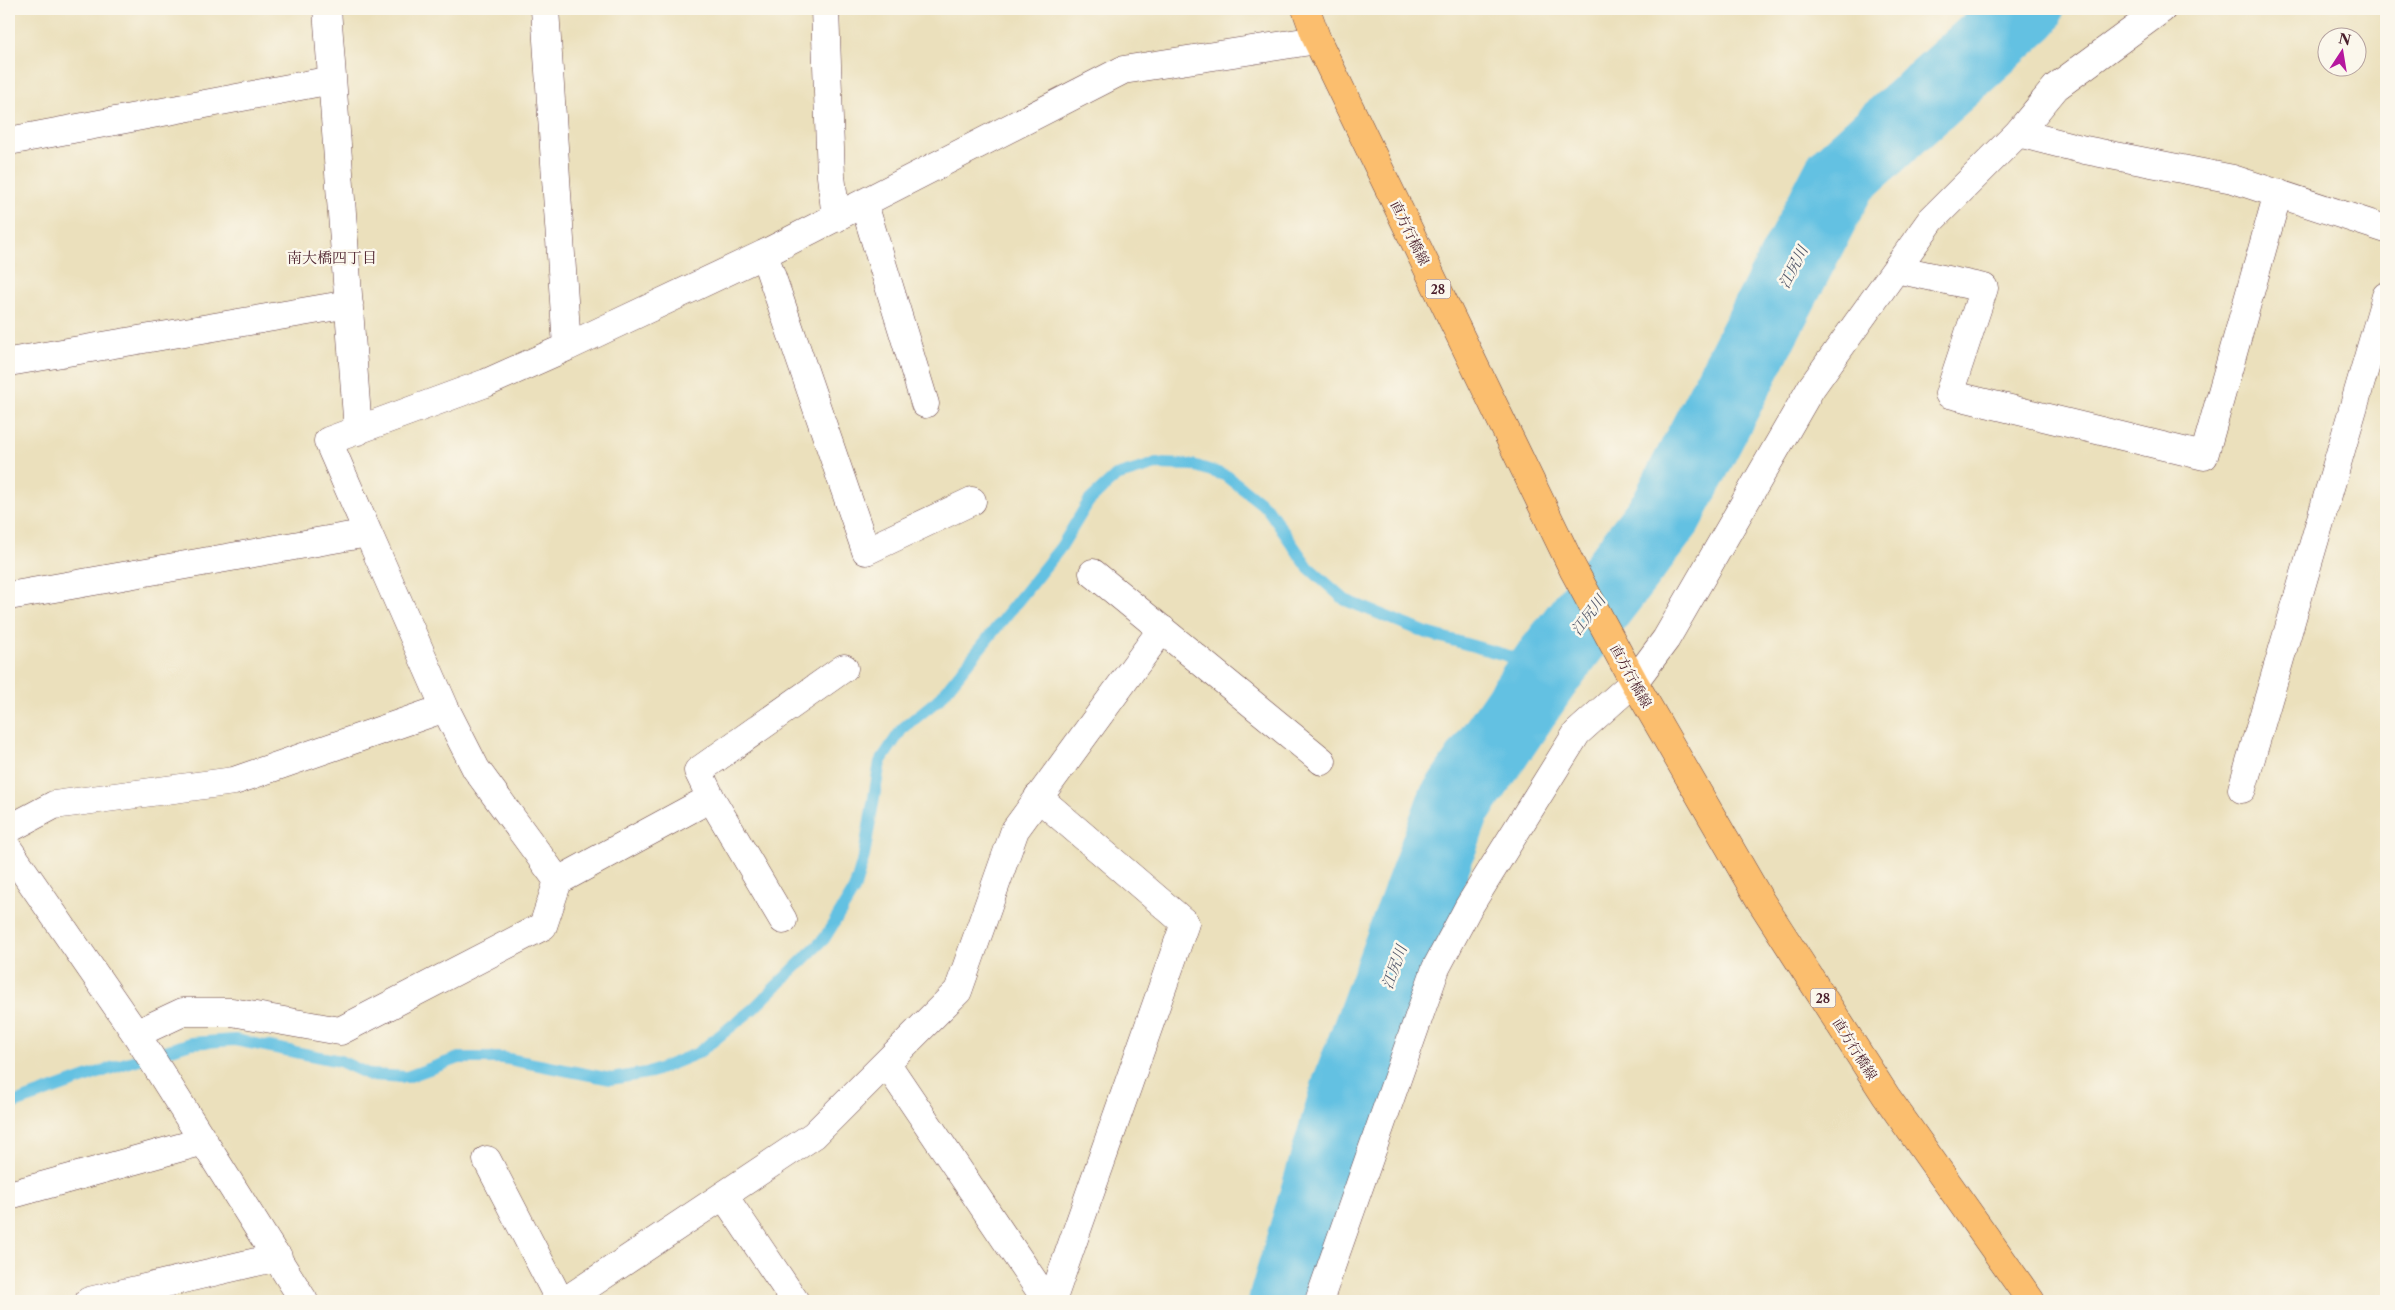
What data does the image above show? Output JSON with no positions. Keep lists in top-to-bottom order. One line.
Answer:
{"streets":{"main road":["直方行橋線","28"]},"districts":["南大橋四丁目"],"water":["江尻川"],"north":"top"}
